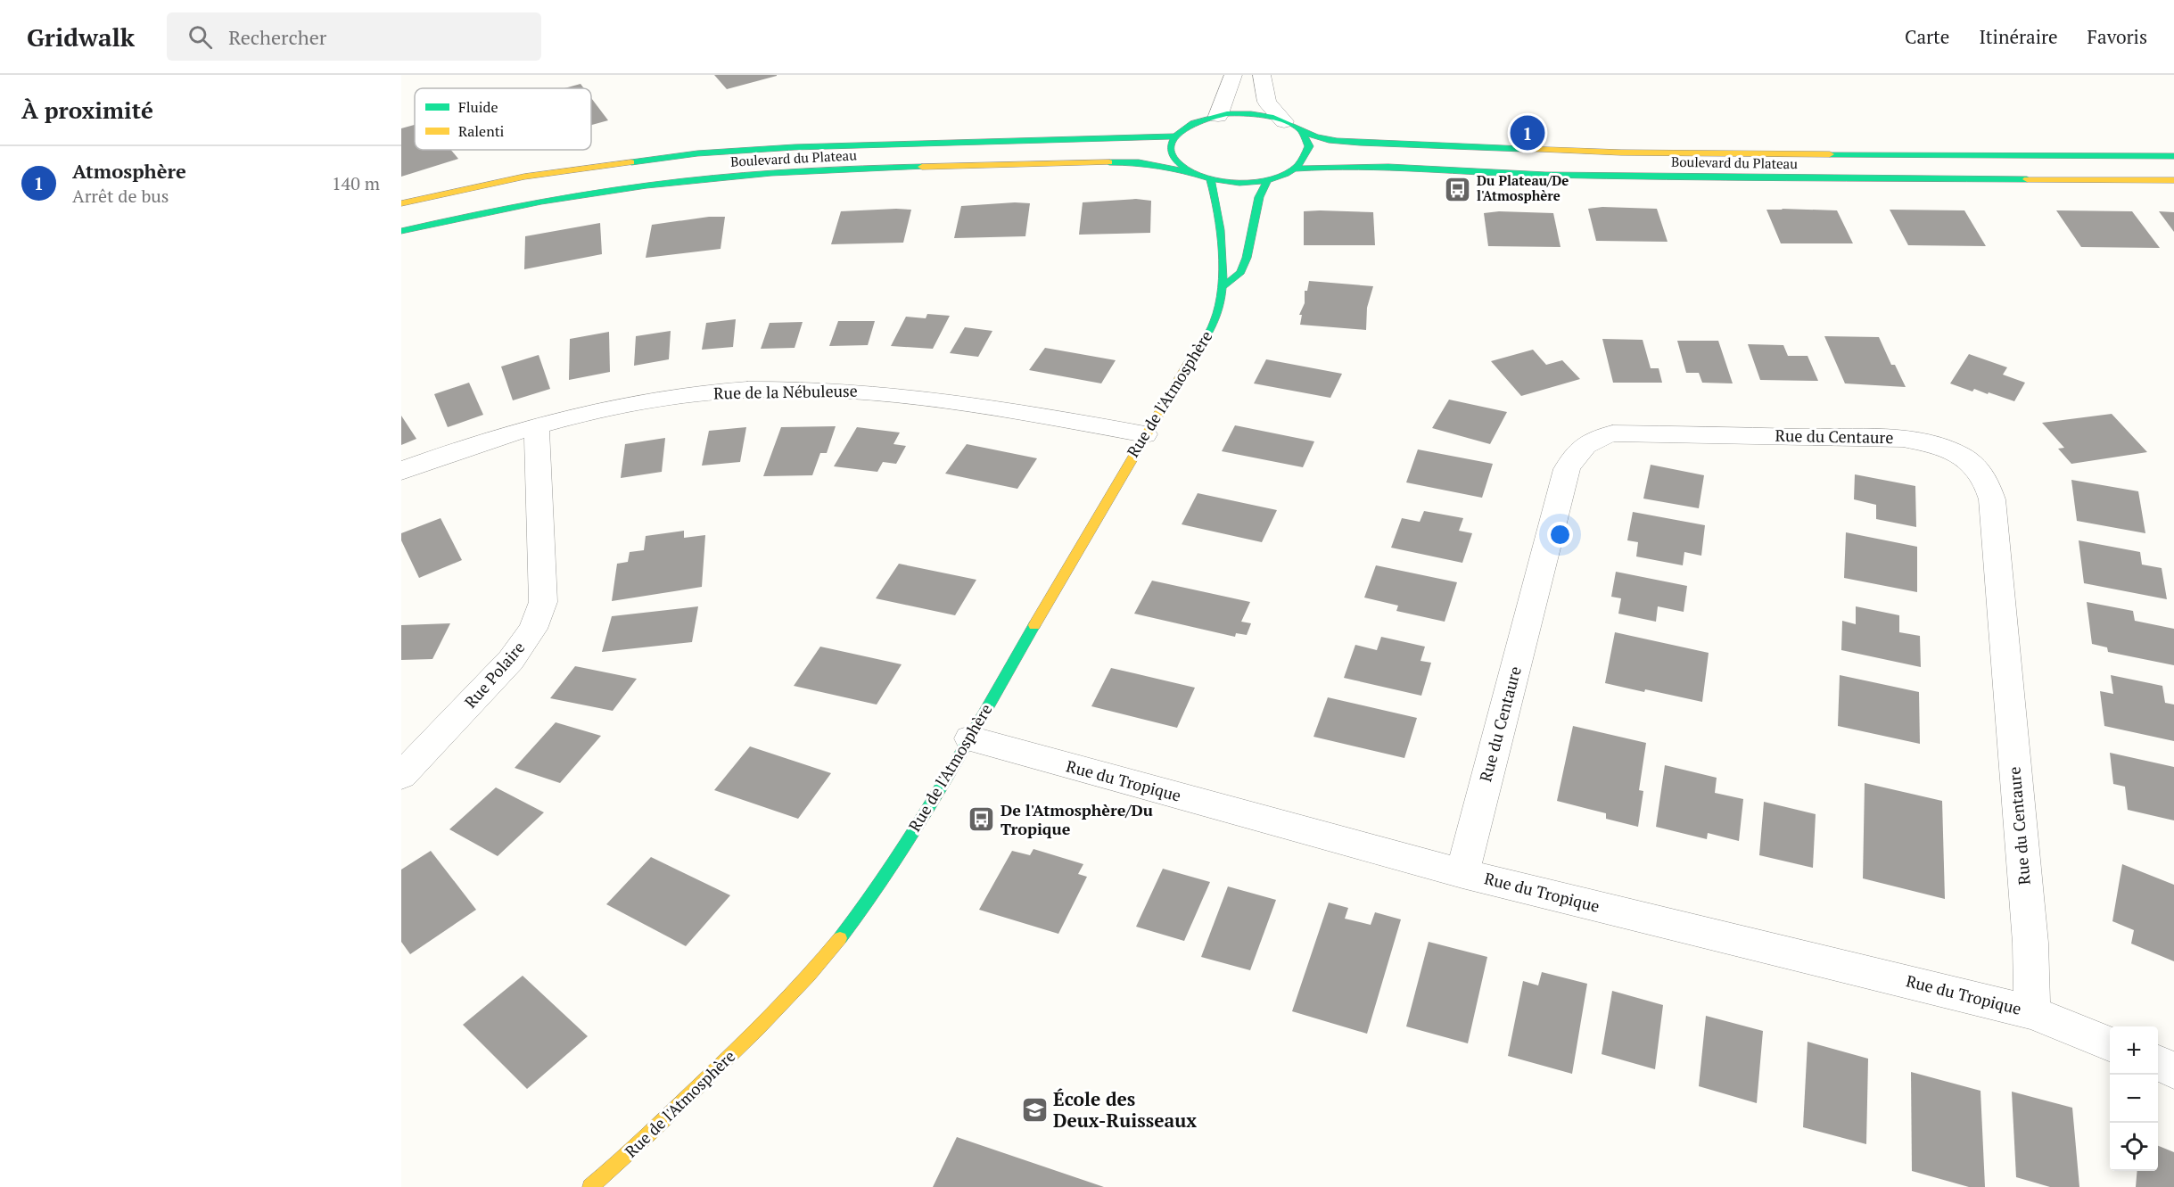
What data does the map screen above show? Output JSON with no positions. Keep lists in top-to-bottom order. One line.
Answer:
{"streets":{"main road":["Boulevard du Plateau","Rue de l'Atmosphère"],"street":["Rue de la Nébuleuse","Rue du Centaure","Rue Polaire","Rue du Tropique"]},"crossings":[["Boulevard du Plateau","Rue de l'Atmosphère"],["Rue de la Nébuleuse","Rue de l'Atmosphère"],["Rue de la Nébuleuse","Rue Polaire"],["Rue de l'Atmosphère","Rue du Tropique"],["Rue du Centaure","Rue du Tropique"]],"places":{"bus stop":["Du Plateau/De l'Atmosphère","De l'Atmosphère/Du Tropique"],"school or university":["École des Deux-Ruisseaux"]},"legend":["Fluide","Ralenti"],"page":{"header":"Gridwalk","search":"Rechercher","nav":["Carte","Itinéraire","Favoris"],"heading":"À proximité","pins":"1","list":[{"mark":"1","name":"Atmosphère","note":"Arrêt de bus","value":"140 m"}],"map_buttons":["+","−"]}}
